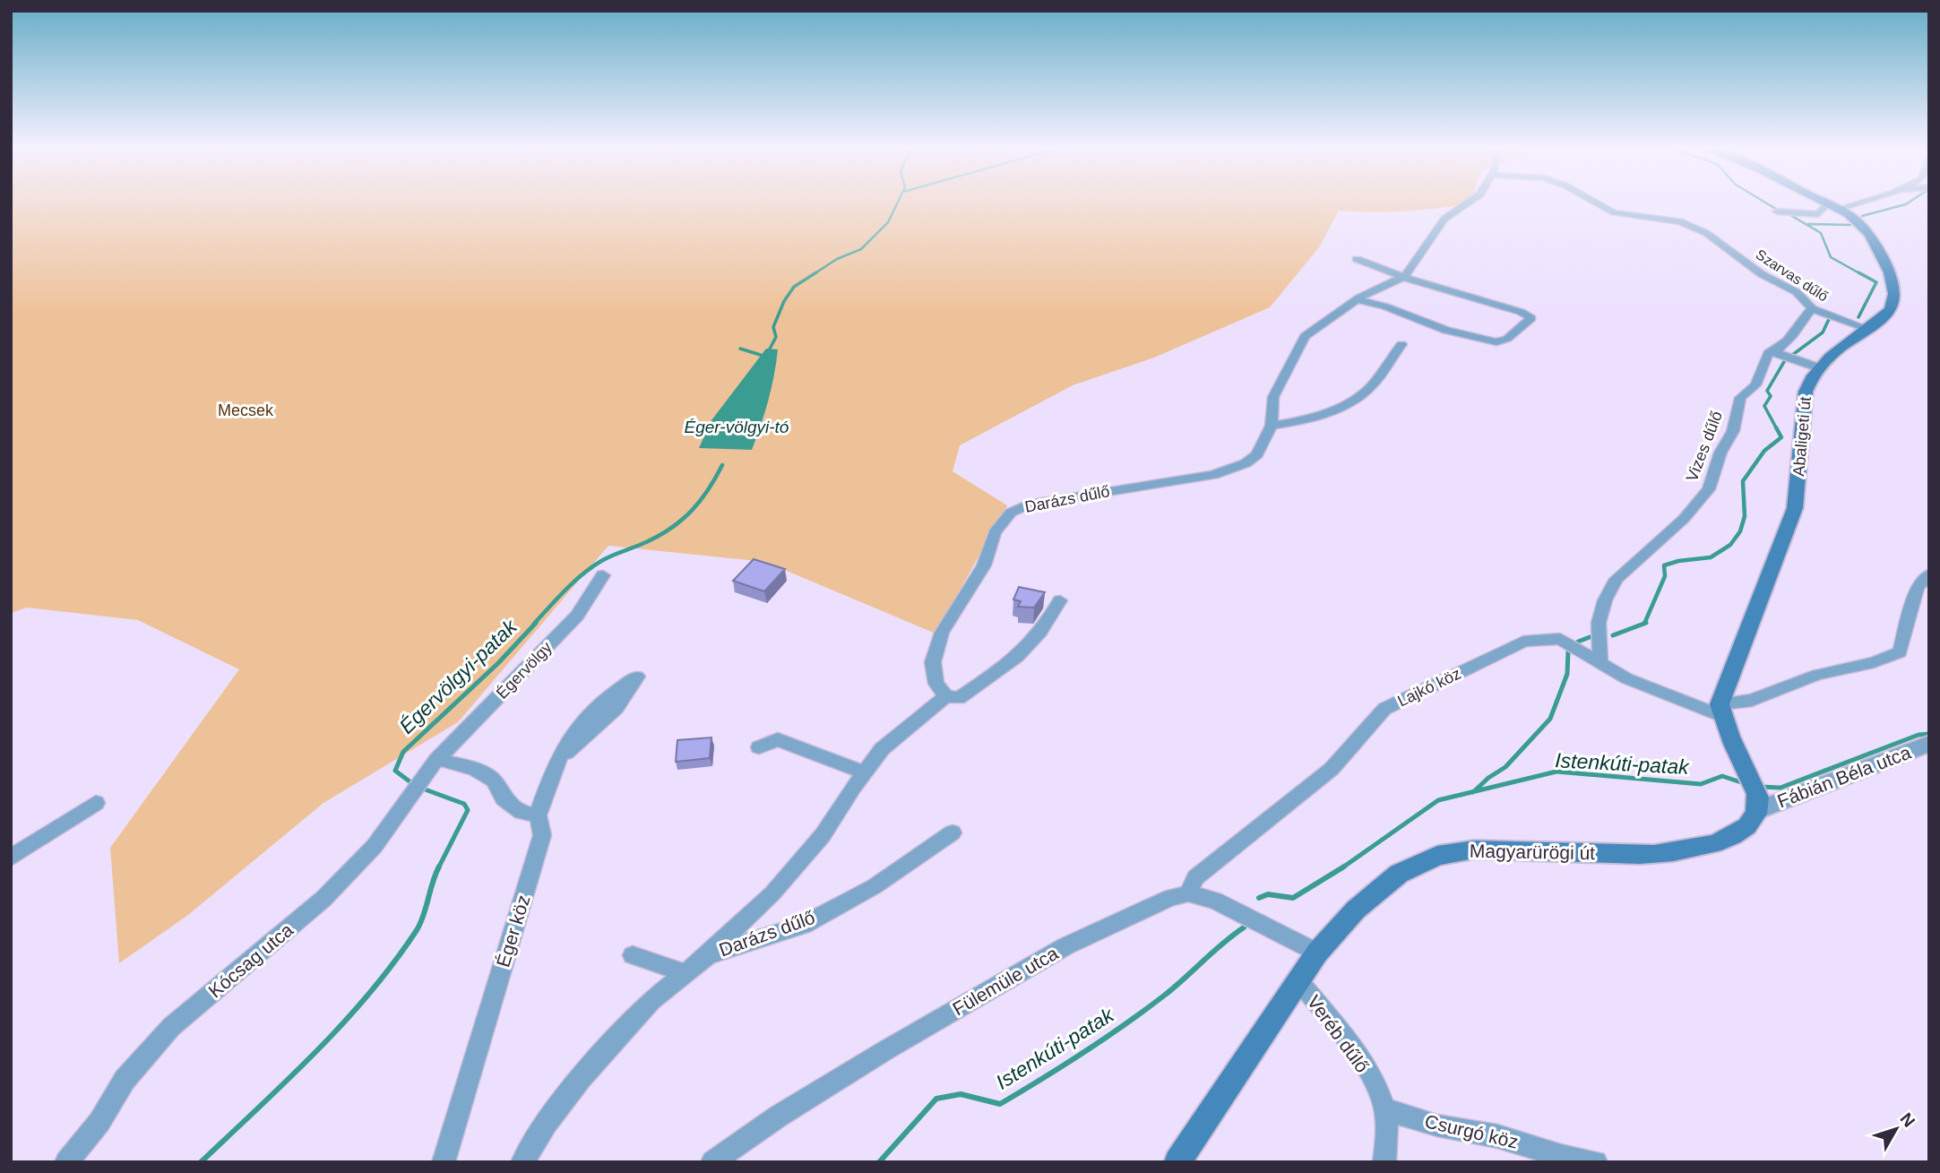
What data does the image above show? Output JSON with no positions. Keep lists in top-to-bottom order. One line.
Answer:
{"streets":{"main road":["Abaligeti út","Magyarürögi út"],"street":["Szarvas dűlő","Vizes dűlő","Darázs dűlő","Égervölgy","Lajkó köz","Fábián Béla utca","Éger köz","Kócsag utca","Fülemüle utca","Veréb dűlő","Csurgó köz"]},"crossings":[["Szarvas dűlő","Abaligeti út"],["Szarvas dűlő","Vizes dűlő"],["Abaligeti út","Lajkó köz"],["Vizes dűlő","Lajkó köz"],["Égervölgy","Kócsag utca"],["Lajkó köz","Fülemüle utca"],["Fábián Béla utca","Magyarürögi út"],["Magyarürögi út","Veréb dűlő"],["Veréb dűlő","Csurgó köz"]],"water":["Éger-völgyi-tó","Égervölgyi-patak","Istenkúti-patak"],"parks":["Mecsek"],"north":"top right"}
